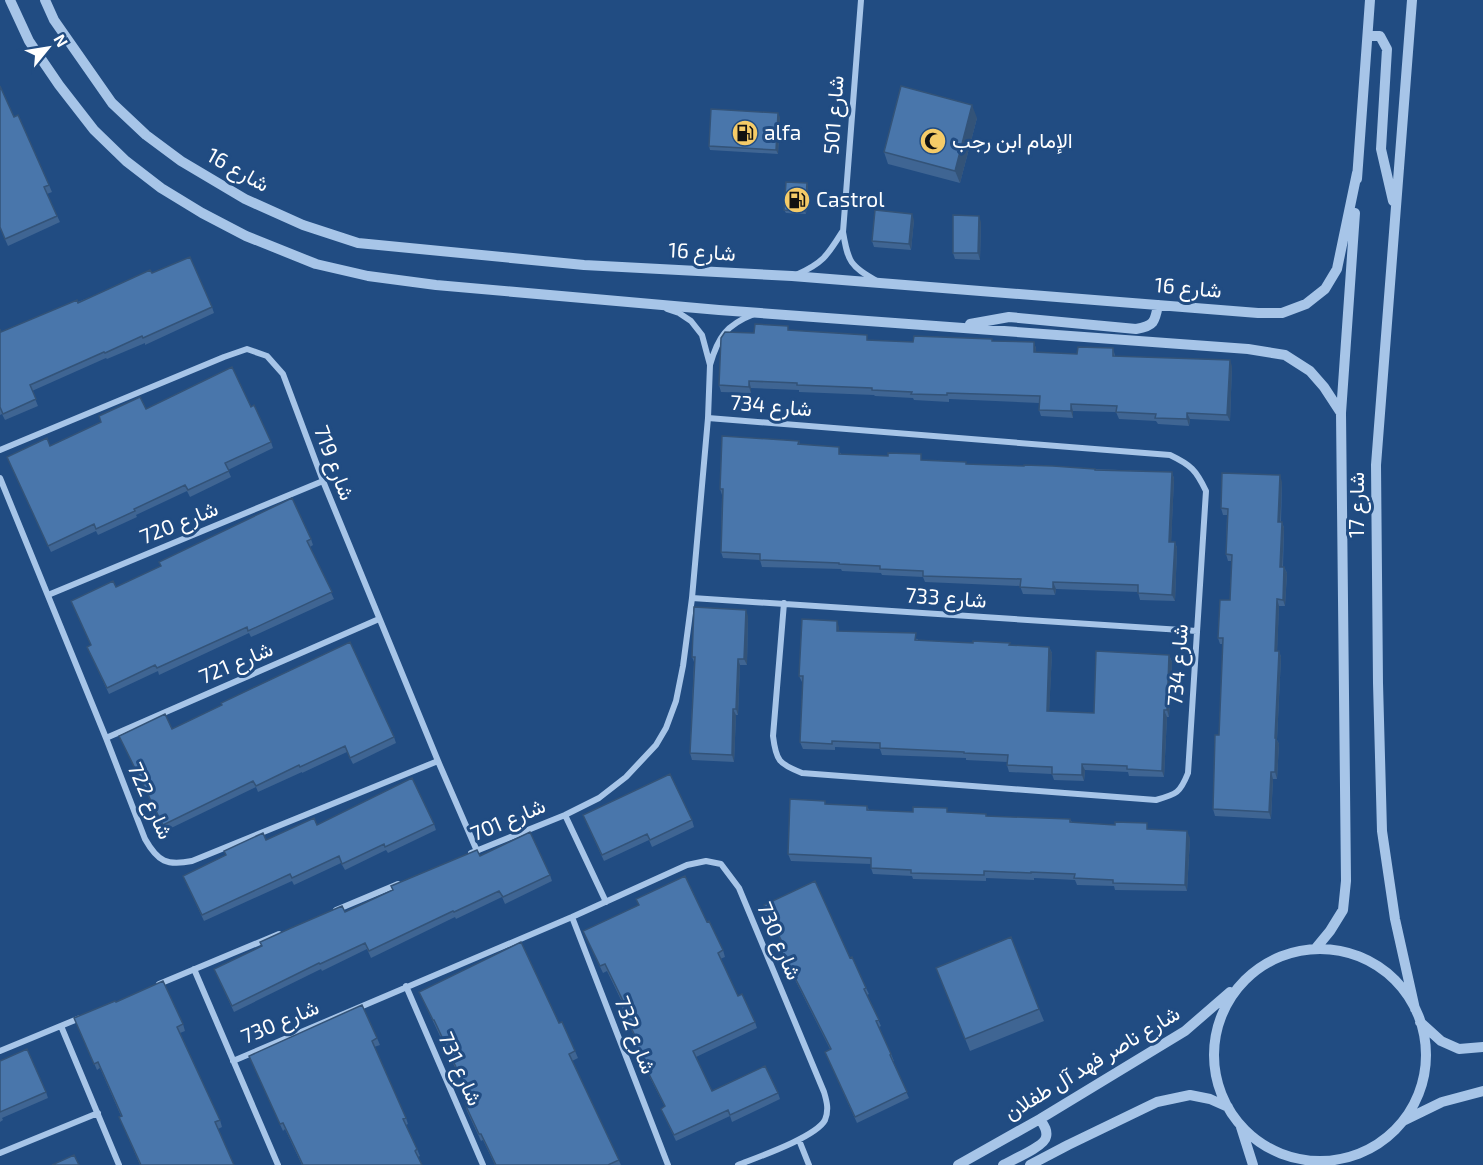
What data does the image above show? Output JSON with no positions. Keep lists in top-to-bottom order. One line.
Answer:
{"streets":{"street":["شارع 501","شارع 16","شارع 734","شارع 719","شارع 17","شارع 720","شارع 733","شارع 721","شارع 722","شارع 701","شارع 730","شارع 732","شارع ناصر فهد آل طفلان","شارع 731"]},"crossings":[["شارع 501","شارع 16"],["شارع 16","شارع 17"],["شارع 734","شارع 733"],["شارع 734","شارع 701"],["شارع 719","شارع 720"],["شارع 719","شارع 721"],["شارع 719","شارع 722"],["شارع 719","شارع 701"],["شارع 17","شارع ناصر فهد آل طفلان"],["شارع 720","شارع 722"],["شارع 733","شارع 701"],["شارع 721","شارع 722"],["شارع 730","شارع 732"],["شارع 730","شارع 731"]],"places":{"fuel station":["alfa","Castrol"],"mosque":["الإمام ابن رجب"]},"north":"top right"}
